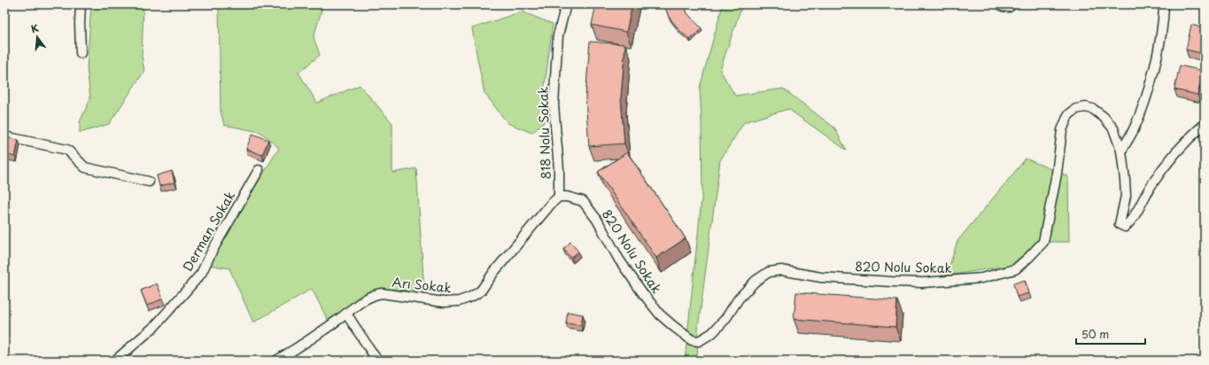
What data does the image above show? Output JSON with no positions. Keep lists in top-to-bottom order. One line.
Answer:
{"streets":{"street":["818 Nolu Sokak","Derman Sokak","820 Nolu Sokak","Arı Sokak"]},"crossings":[["818 Nolu Sokak","820 Nolu Sokak"],["818 Nolu Sokak","Arı Sokak"],["820 Nolu Sokak","Arı Sokak"]],"scale_bar":"50 m","north":"top"}
